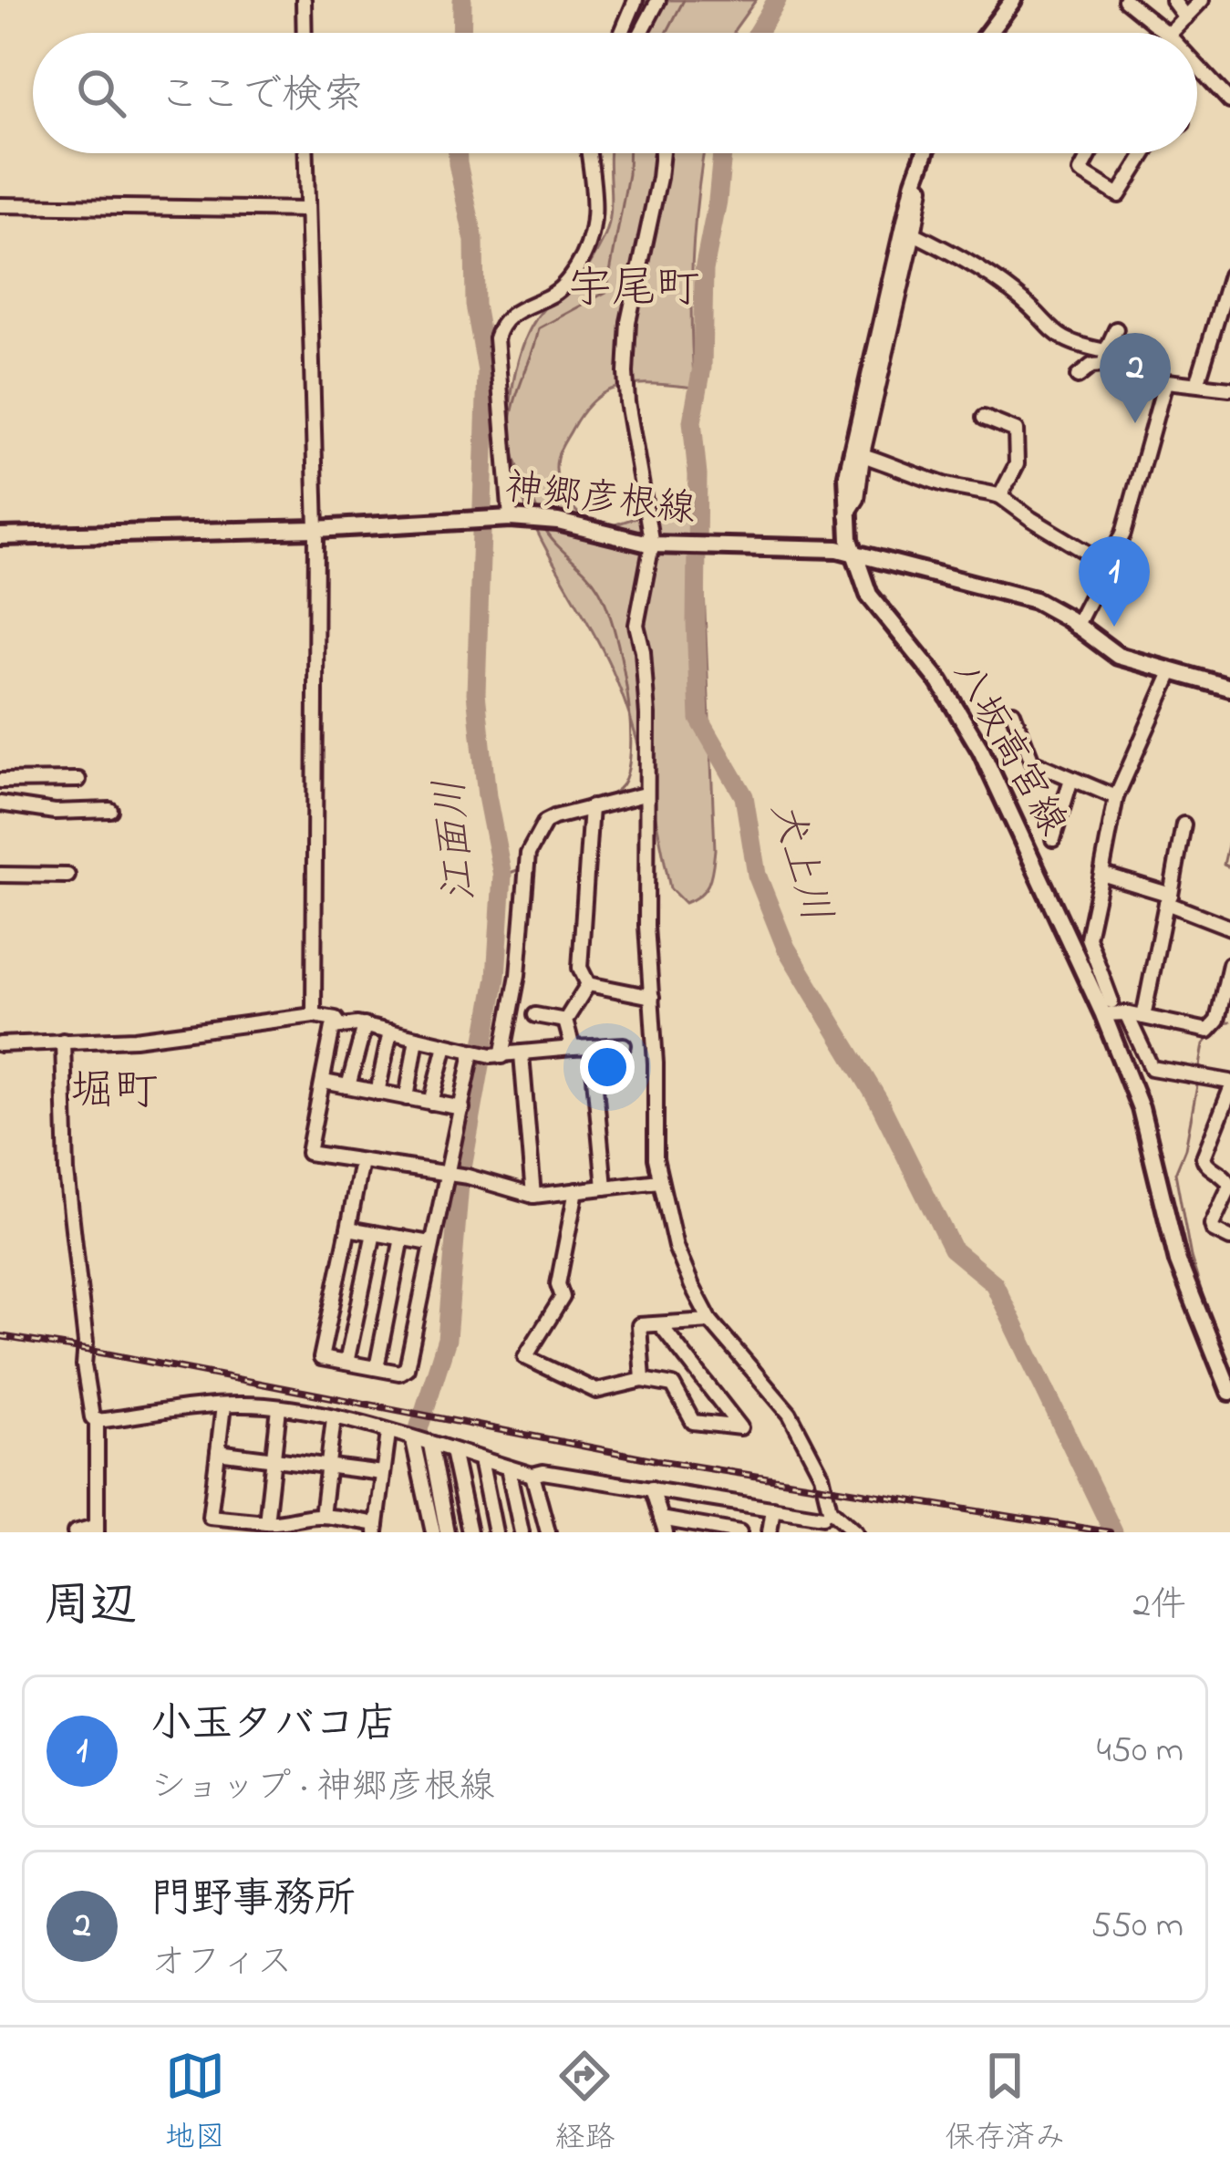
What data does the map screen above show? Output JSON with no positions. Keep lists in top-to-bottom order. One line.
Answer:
{"streets":{"main road":["神郷彦根線","八坂高宮線"]},"crossings":[["神郷彦根線","八坂高宮線"]],"districts":["宇尾町","堀町"],"water":["江面川","犬上川"],"page":{"search":"ここで検索","pins":["2","1"],"heading":["周辺","2件"],"list":[{"mark":"1","name":"小玉タバコ店","note":"ショップ · 神郷彦根線","value":"450 m"},{"mark":"2","name":"門野事務所","note":"オフィス","value":"550 m"}],"nav":["地図","経路","保存済み"]}}
